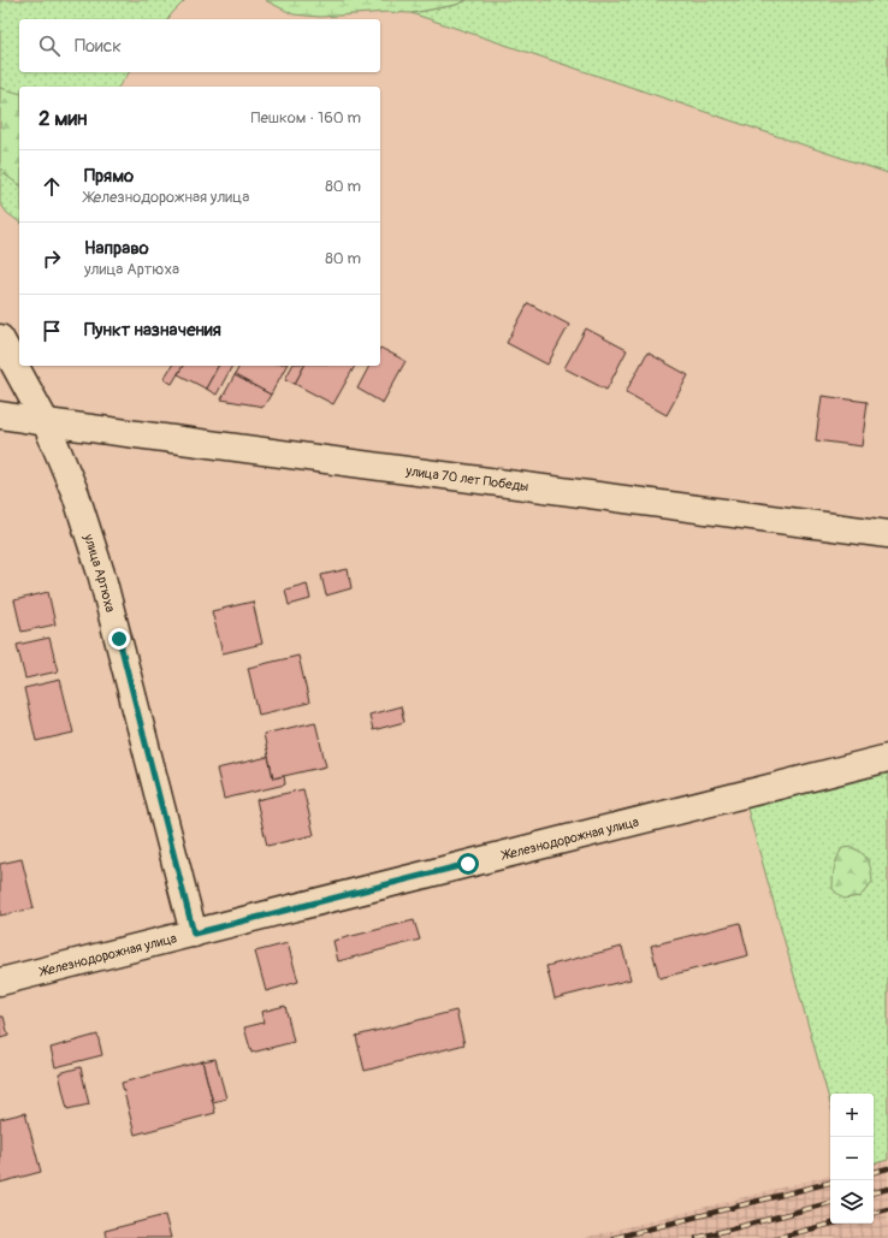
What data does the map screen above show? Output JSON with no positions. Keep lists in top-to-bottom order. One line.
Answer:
{"streets":{"street":["улица 70 лет Победы","улица Артюха","Железнодорожная улица"]},"crossings":[["улица 70 лет Победы","улица Артюха"],["улица Артюха","Железнодорожная улица"]],"page":{"search":"Поиск","heading":["2 мин","Пешком · 160 m"],"list":[["Прямо","Железнодорожная улица","80 m"],["Направо","улица Артюха","80 m"],"Пункт назначения"],"map_buttons":["+","−"]}}
